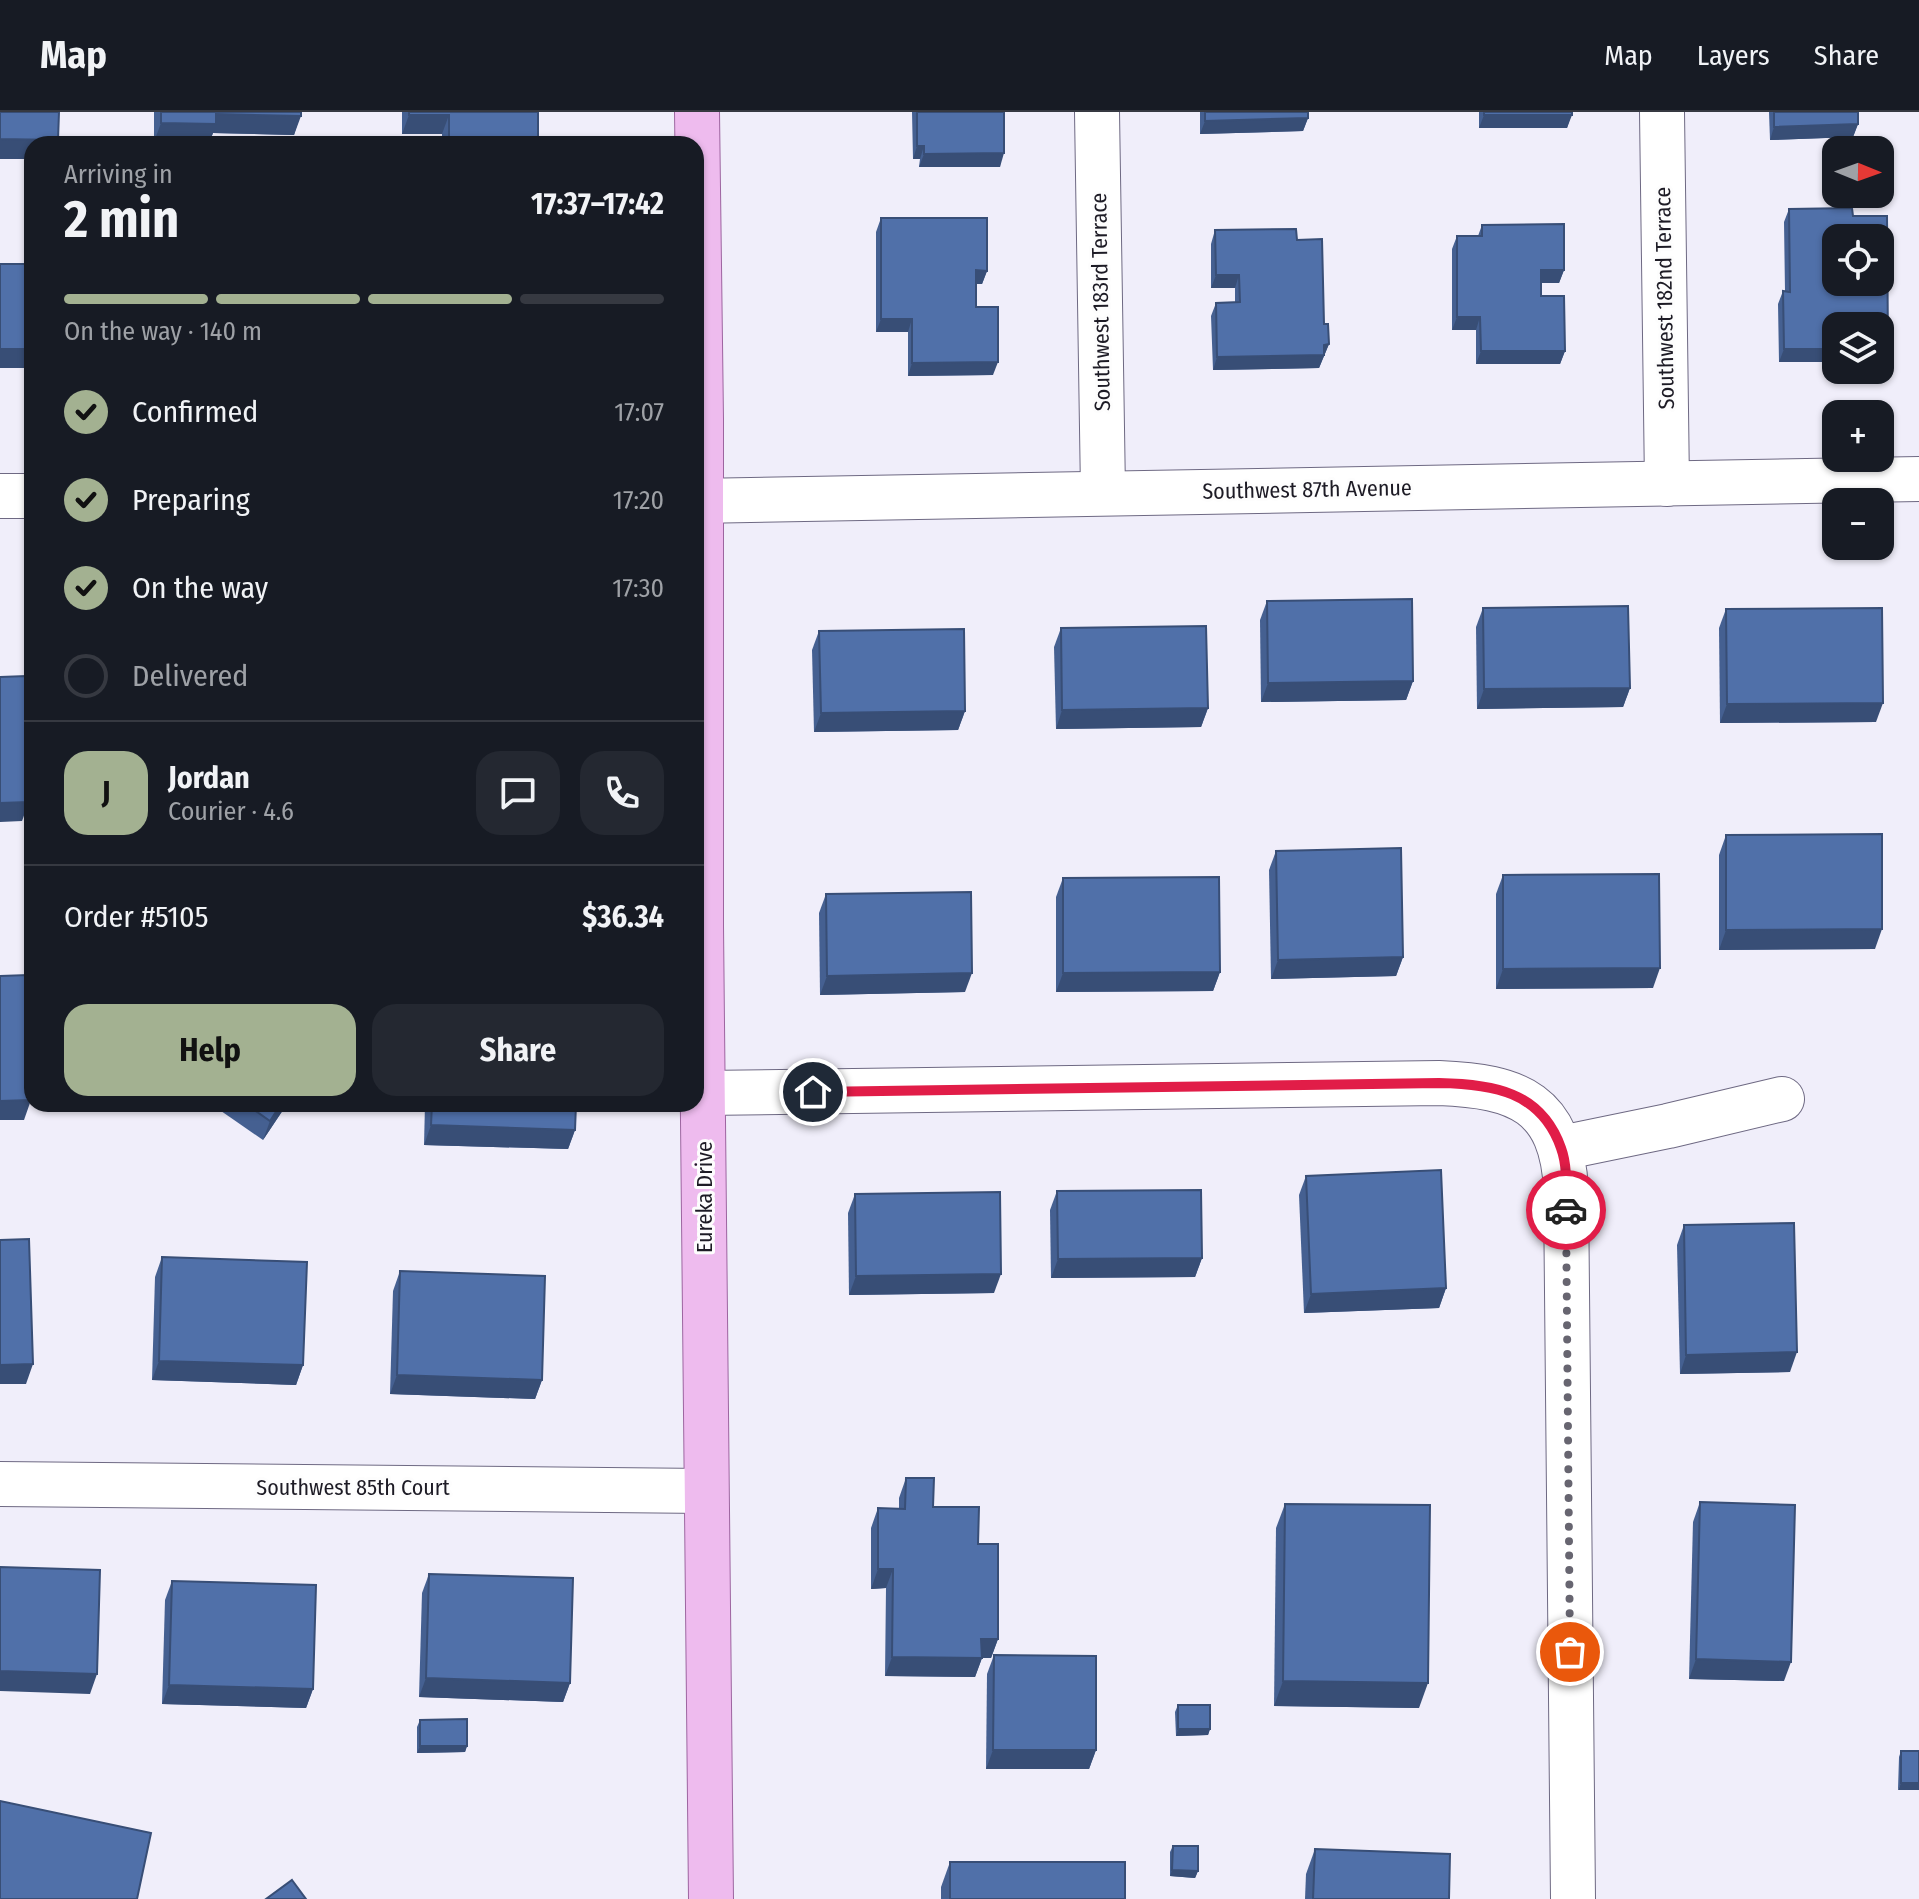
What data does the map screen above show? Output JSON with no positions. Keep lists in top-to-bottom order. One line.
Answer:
{"streets":{"main road":["Eureka Drive"],"street":["Southwest 182nd Terrace","Southwest 183rd Terrace","Southwest 87th Avenue","Southwest 85th Court"]},"crossings":[["Southwest 182nd Terrace","Southwest 87th Avenue"],["Southwest 183rd Terrace","Southwest 87th Avenue"],["Eureka Drive","Southwest 85th Court"]],"north":"right","page":{"header":"Map","nav":["Map","Layers","Share"],"map_buttons":["+","−"],"heading":["2 min","Arriving in","17:37–17:42"],"panel":["Jordan","Courier · 4.6","Order #5105","$36.34"],"bar":"On the way · 140 m","list":[["Confirmed","17:07"],["Preparing","17:20"],["On the way","17:30"],"Delivered"],"round":"J","buttons":["Help","Share"]}}
